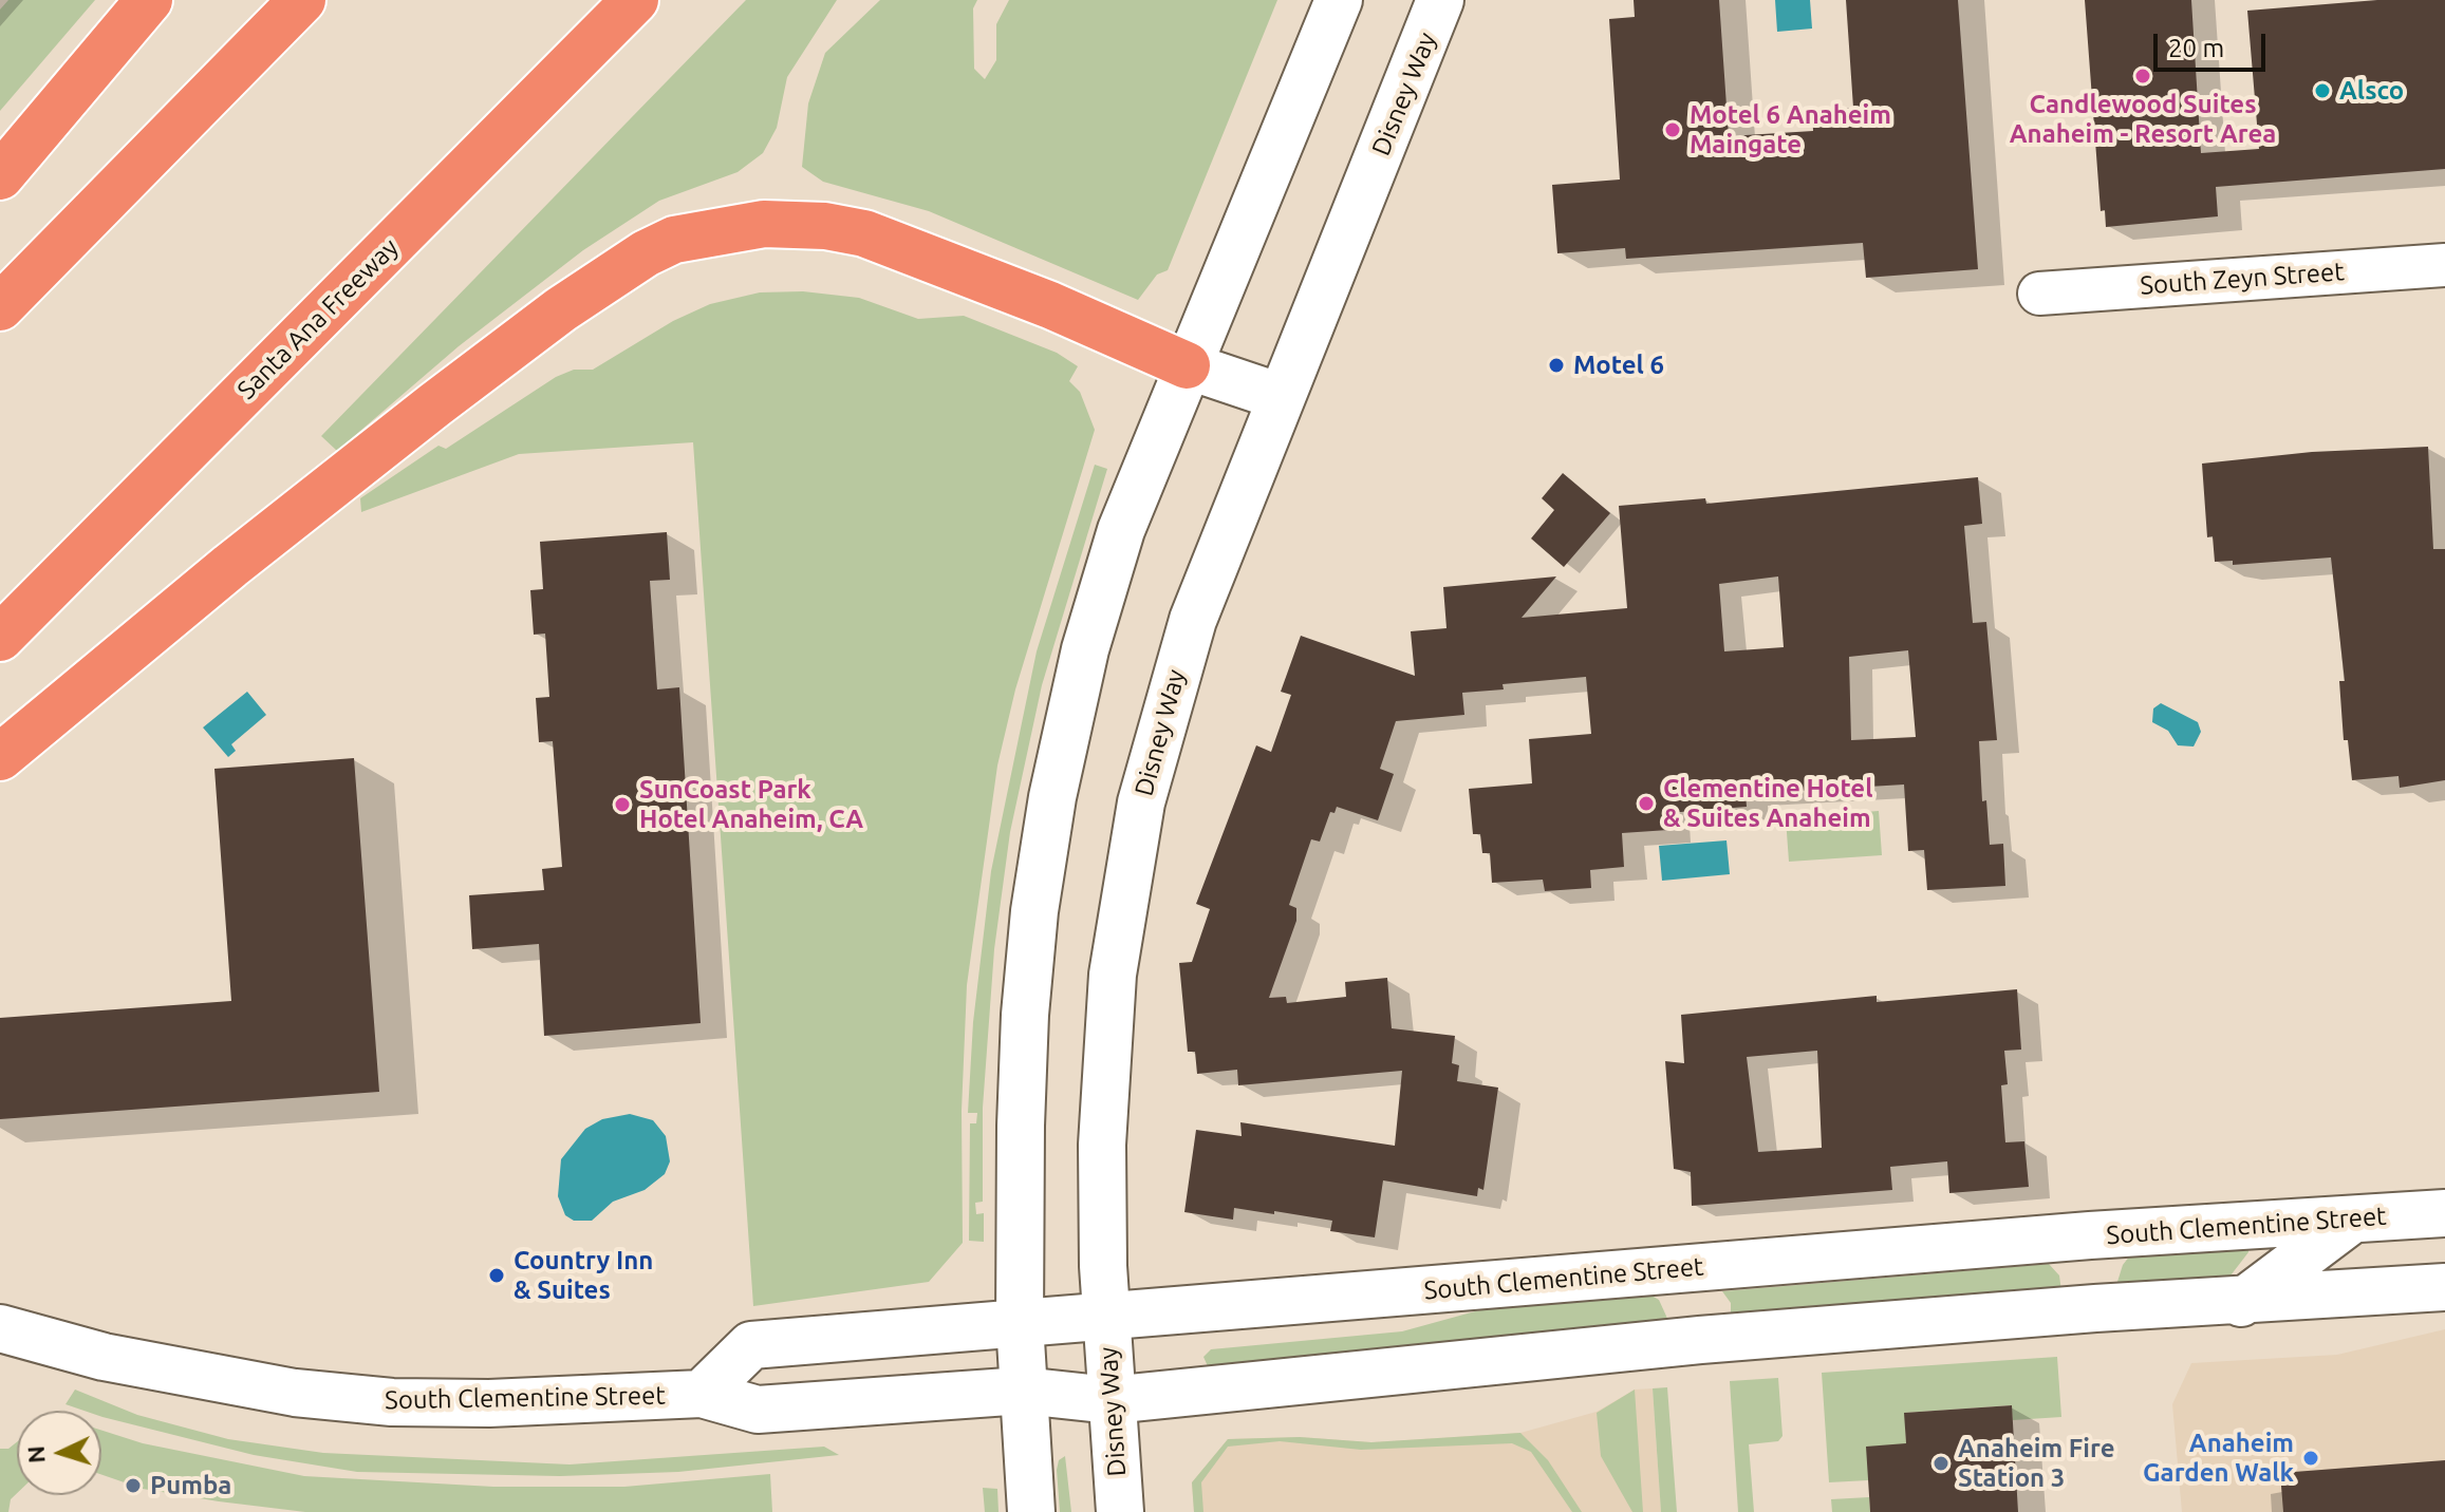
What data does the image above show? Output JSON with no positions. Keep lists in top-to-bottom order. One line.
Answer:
{"streets":{"highway":["Santa Ana Freeway"],"street":["Disney Way","South Zeyn Street","South Clementine Street"]},"crossings":[["Disney Way","South Clementine Street"]],"places":["Candlewood Suites Anaheim - Resort Area","Alsco","Motel 6 Anaheim Maingate","Motel 6","Clementine Hotel & Suites Anaheim","SunCoast Park Hotel Anaheim, CA","Country Inn & Suites","Anaheim Garden Walk","Anaheim Fire Station 3","Pumba"],"scale_bar":"20 m","north":"left"}
